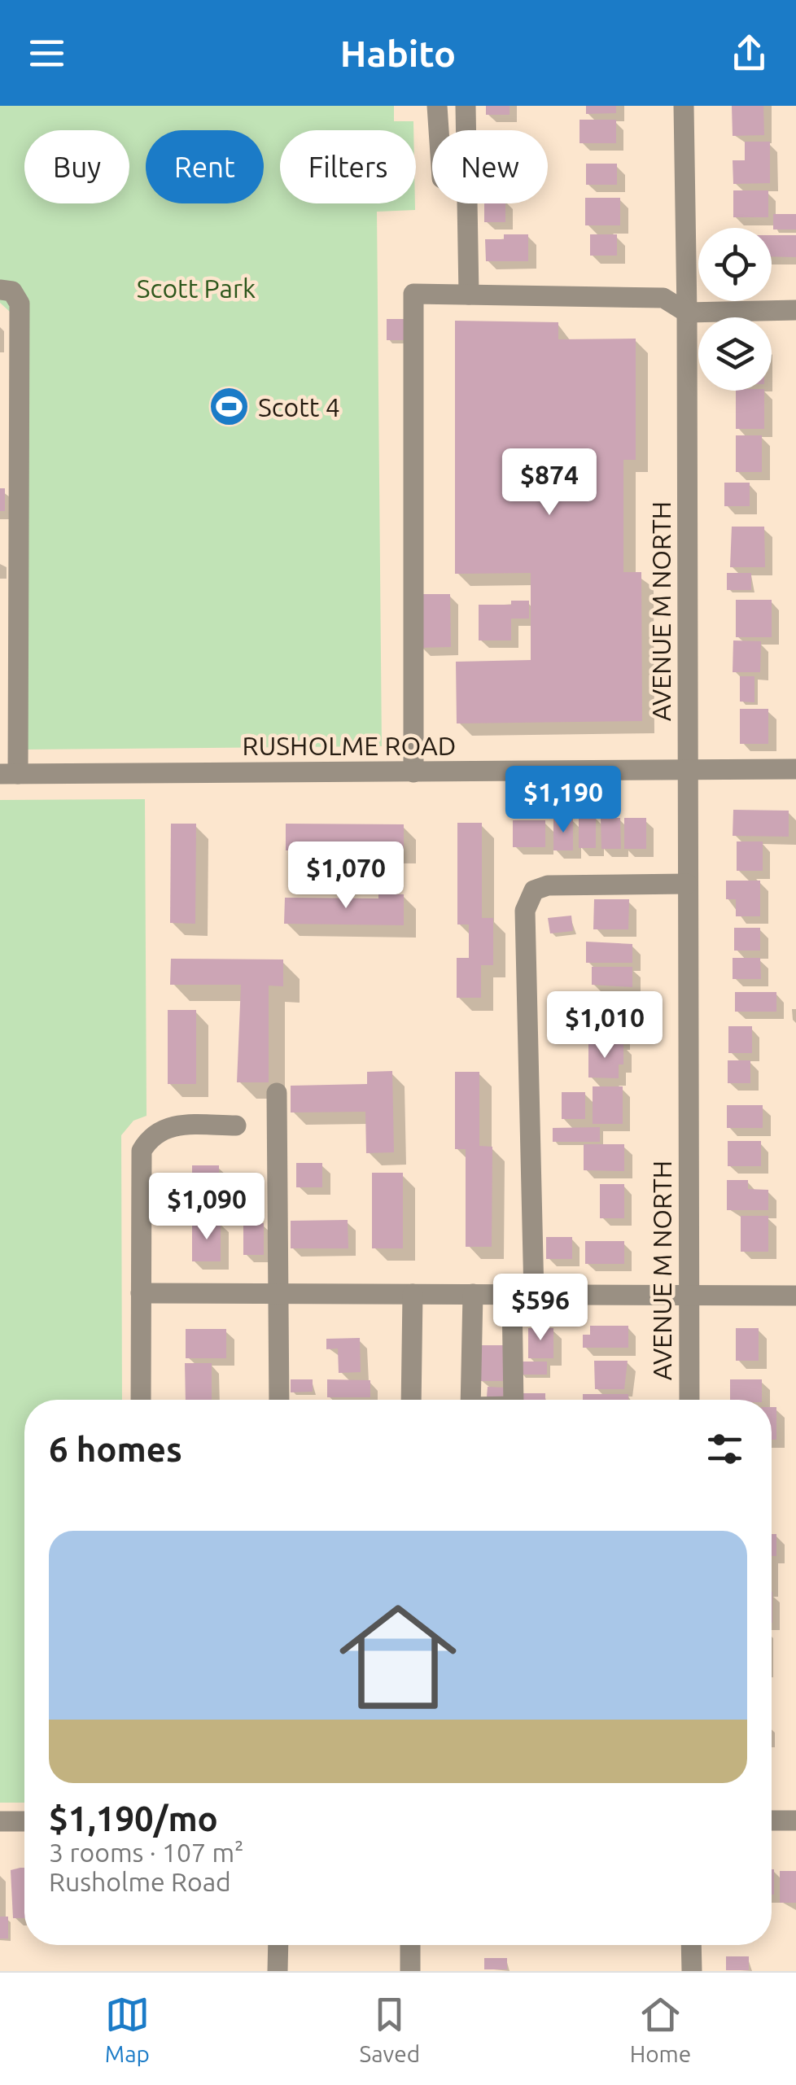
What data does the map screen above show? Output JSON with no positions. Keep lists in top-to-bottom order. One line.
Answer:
{"streets":{"street":["AVENUE M NORTH","RUSHOLME ROAD"]},"crossings":[["AVENUE M NORTH","RUSHOLME ROAD"]],"parks":["Scott Park"],"places":{"sports":["Scott 4"]},"page":{"header":"Habito","chip":["Buy","Rent","Filters","New"],"price":["$874","$1,190","$1,070","$1,010","$1,090","$596"],"heading":"6 homes","list":[{"name":"$1,190/mo","note":"3 rooms · 107 m² · Rusholme Road"}],"tabs":["Map","Saved","Home"]}}
